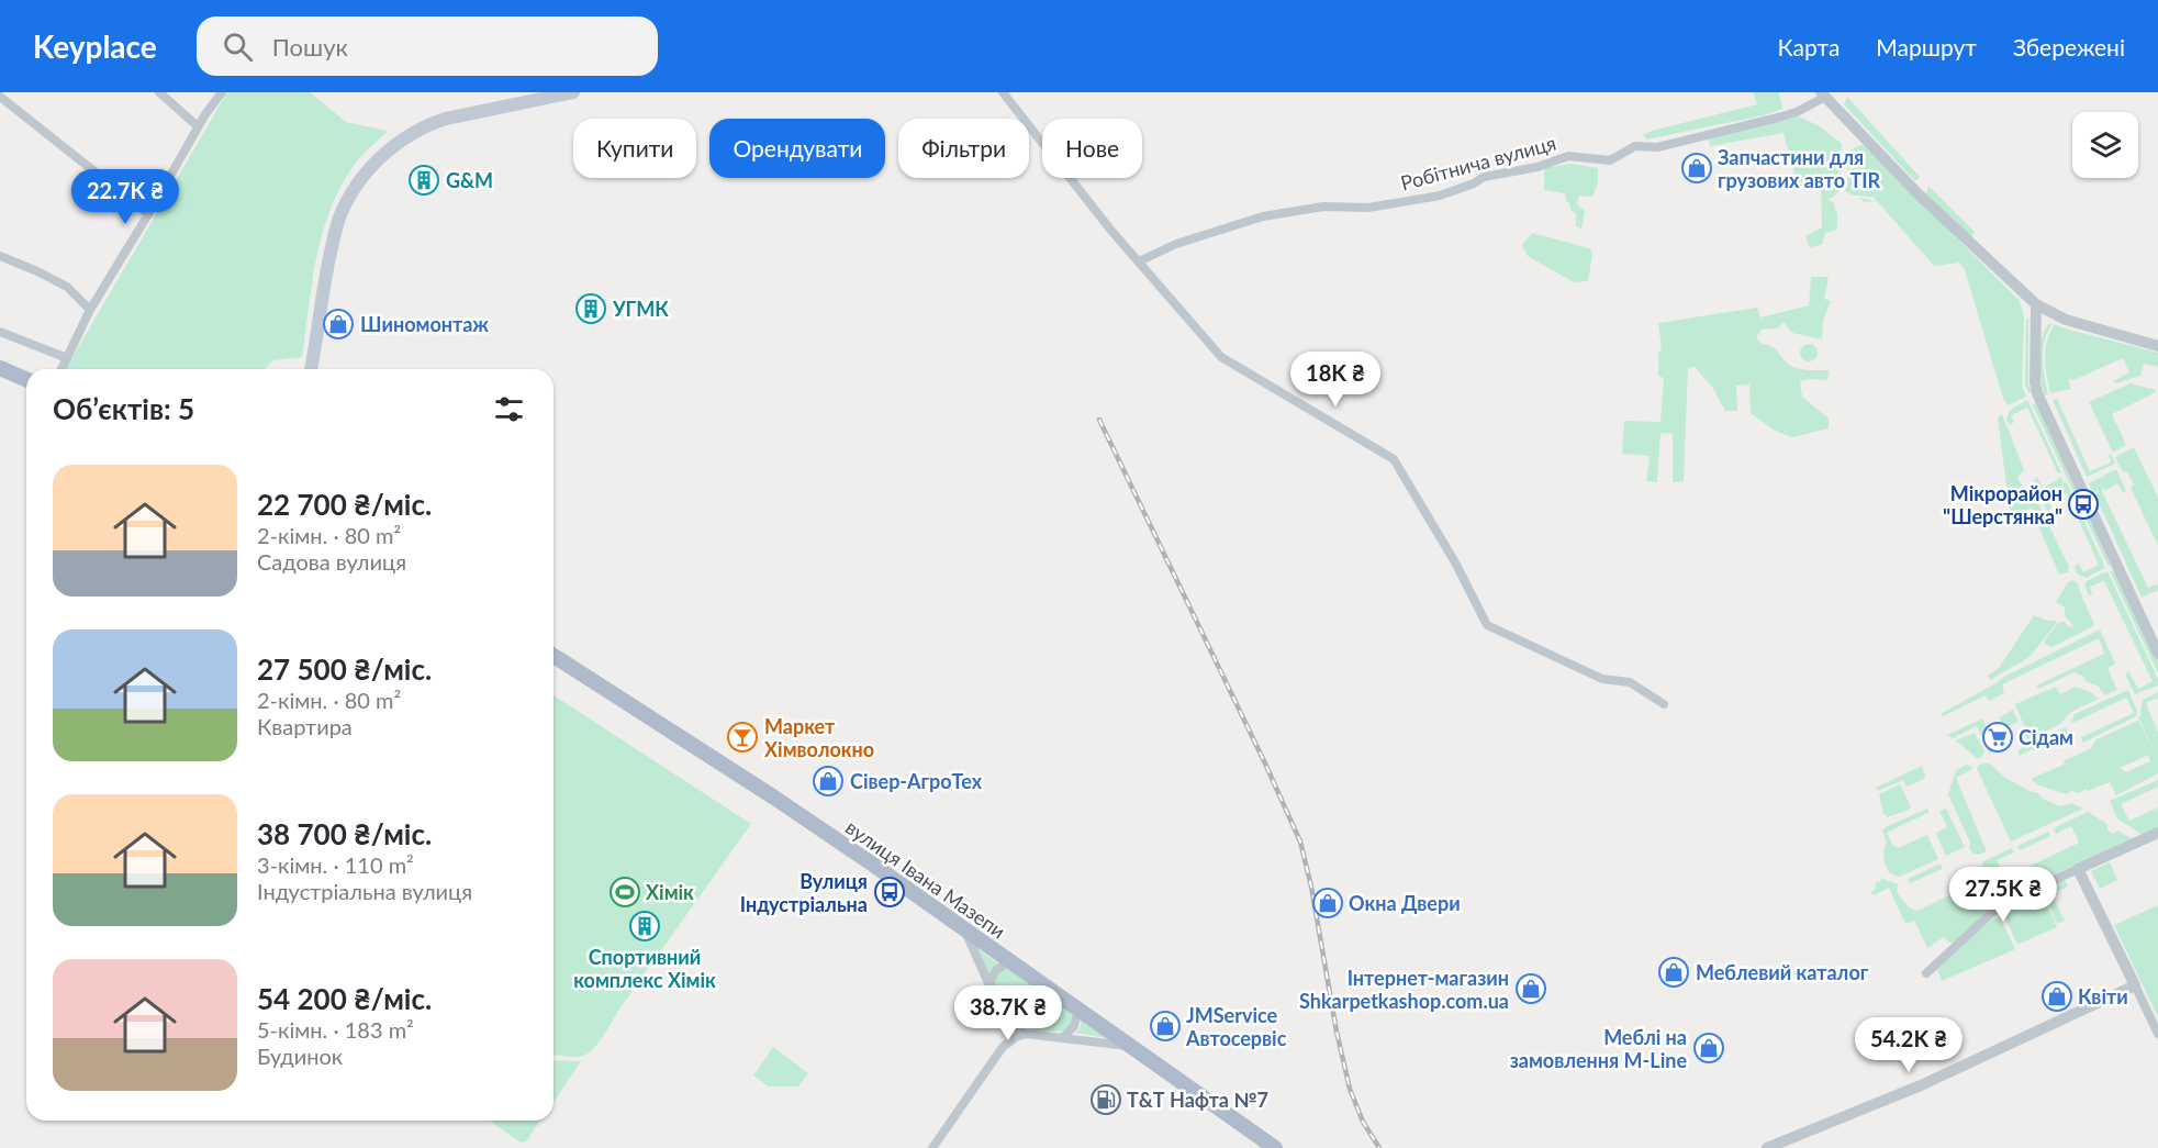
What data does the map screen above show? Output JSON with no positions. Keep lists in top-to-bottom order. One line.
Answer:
{"streets":{"main road":["вулиця Івана Мазепи"],"street":["Робітнича вулиця"]},"places":{"shop":["Запчастини для грузових авто TIR","Шиномонтаж","Сівер-АгроТех","Окна Двери","Меблевий каталог","Інтернет-магазин Shkarpetkashop.com.ua","Квіти","JMService Автосервіс","Меблі на замовлення M-Line"],"building":["G&M","УГМК","Спортивний комплекс Хімік"],"bus stop":["Мікрорайон \"Шерстянка\"","Вулиця Індустріальна"],"bar":["Маркет Хімволокно"],"supermarket":["Сідам"],"sports":["Хімік"],"fuel station":["Т&Т Нафта №7"]},"page":{"header":"Keyplace","search":"Пошук","nav":["Карта","Маршрут","Збережені"],"chip":["Купити","Орендувати","Фільтри","Нове"],"price":["22.7K ₴","18K ₴","27.5K ₴","38.7K ₴","54.2K ₴"],"heading":"Об’єктів: 5","list":[{"name":"22 700 ₴/міс.","note":"2-кімн. · 80 m² · Садова вулиця"},{"name":"27 500 ₴/міс.","note":"2-кімн. · 80 m² · Квартира"},{"name":"38 700 ₴/міс.","note":"3-кімн. · 110 m² · Індустріальна вулиця"},{"name":"54 200 ₴/міс.","note":"5-кімн. · 183 m² · Будинок"}]}}
